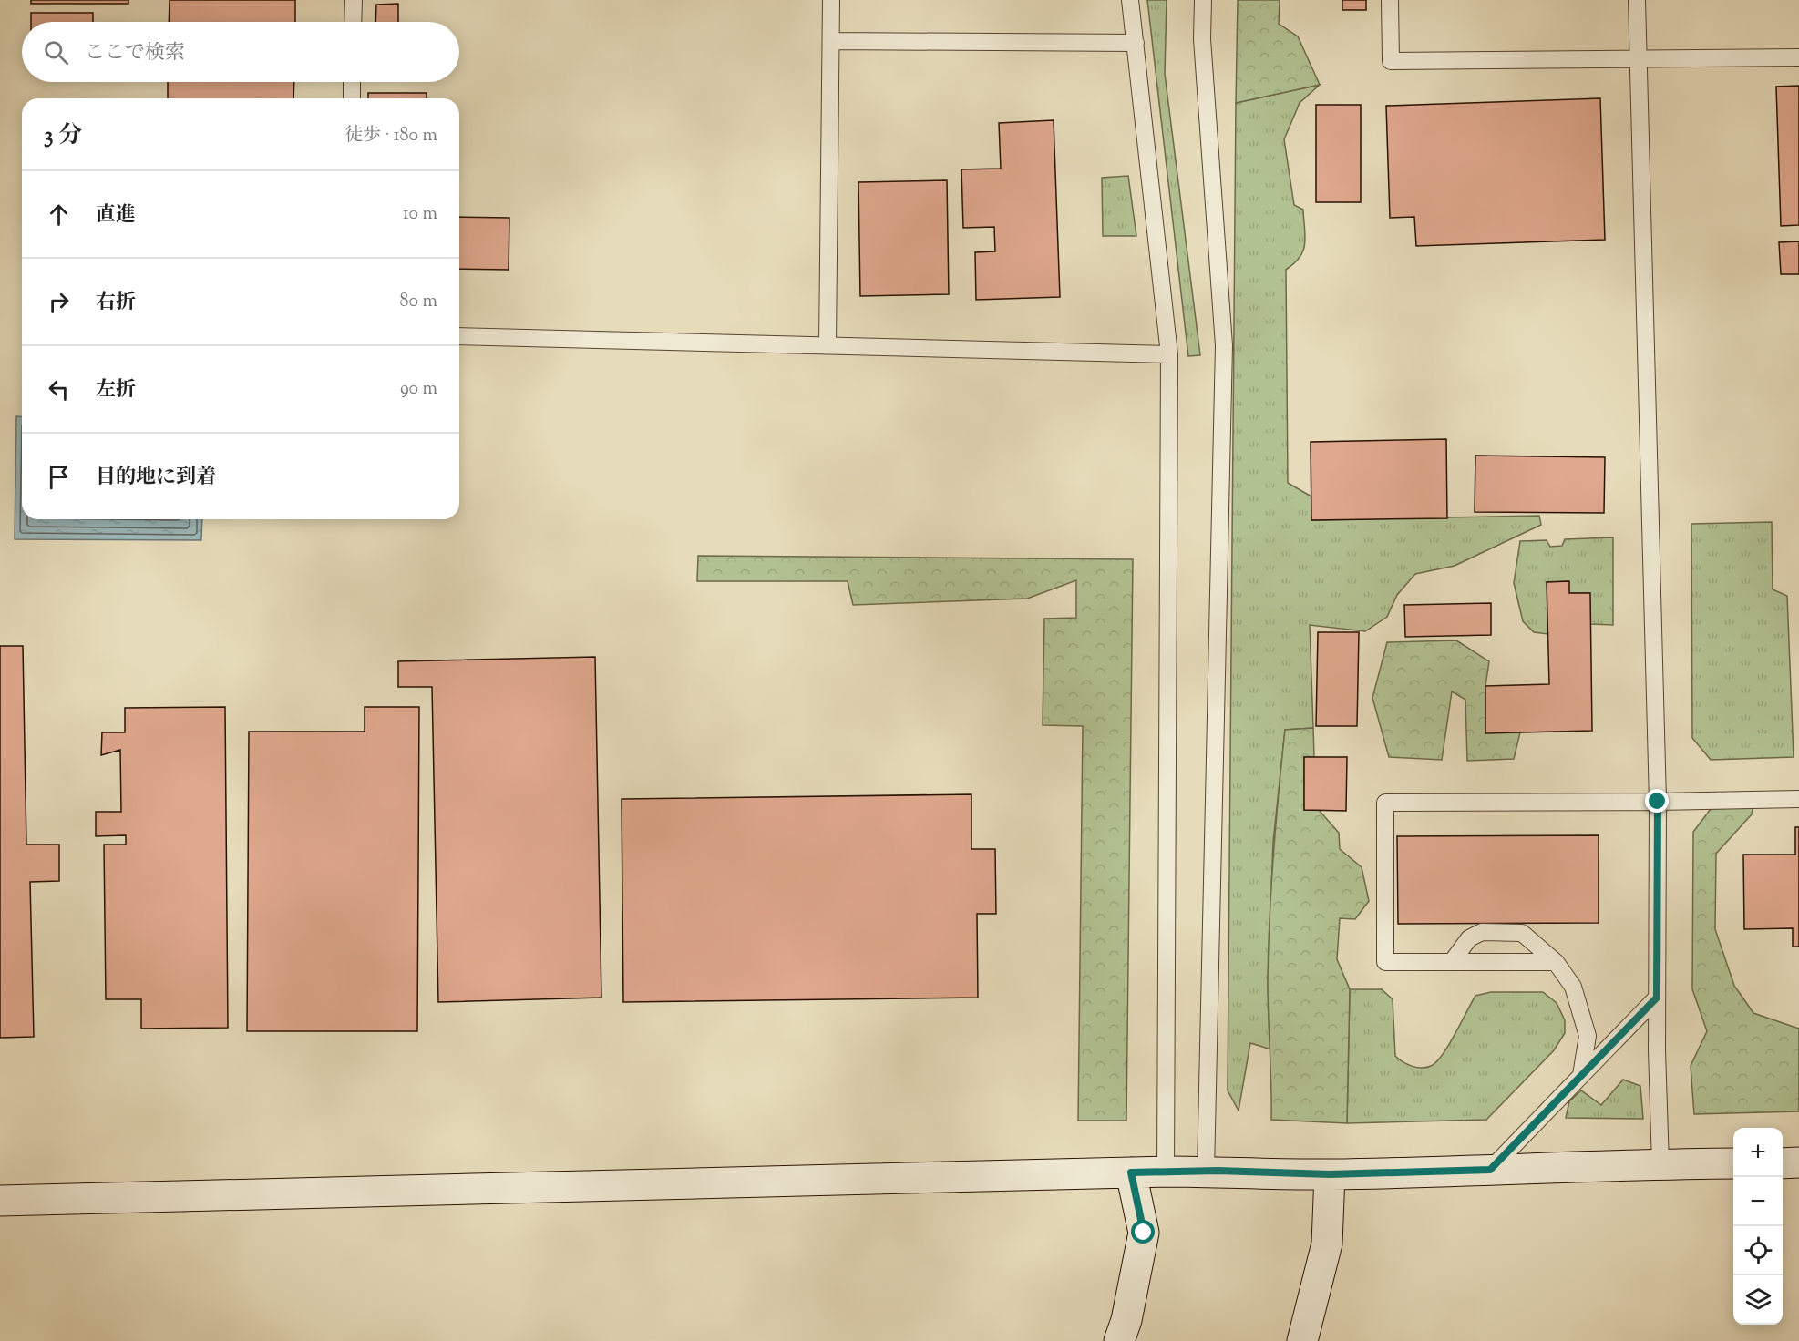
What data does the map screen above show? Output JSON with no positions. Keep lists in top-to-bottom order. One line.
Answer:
{"page":{"search":"ここで検索","heading":["3 分","徒歩 · 180 m"],"list":[["直進","10 m"],["右折","80 m"],["左折","90 m"],"目的地に到着"],"map_buttons":["+","−"]}}
